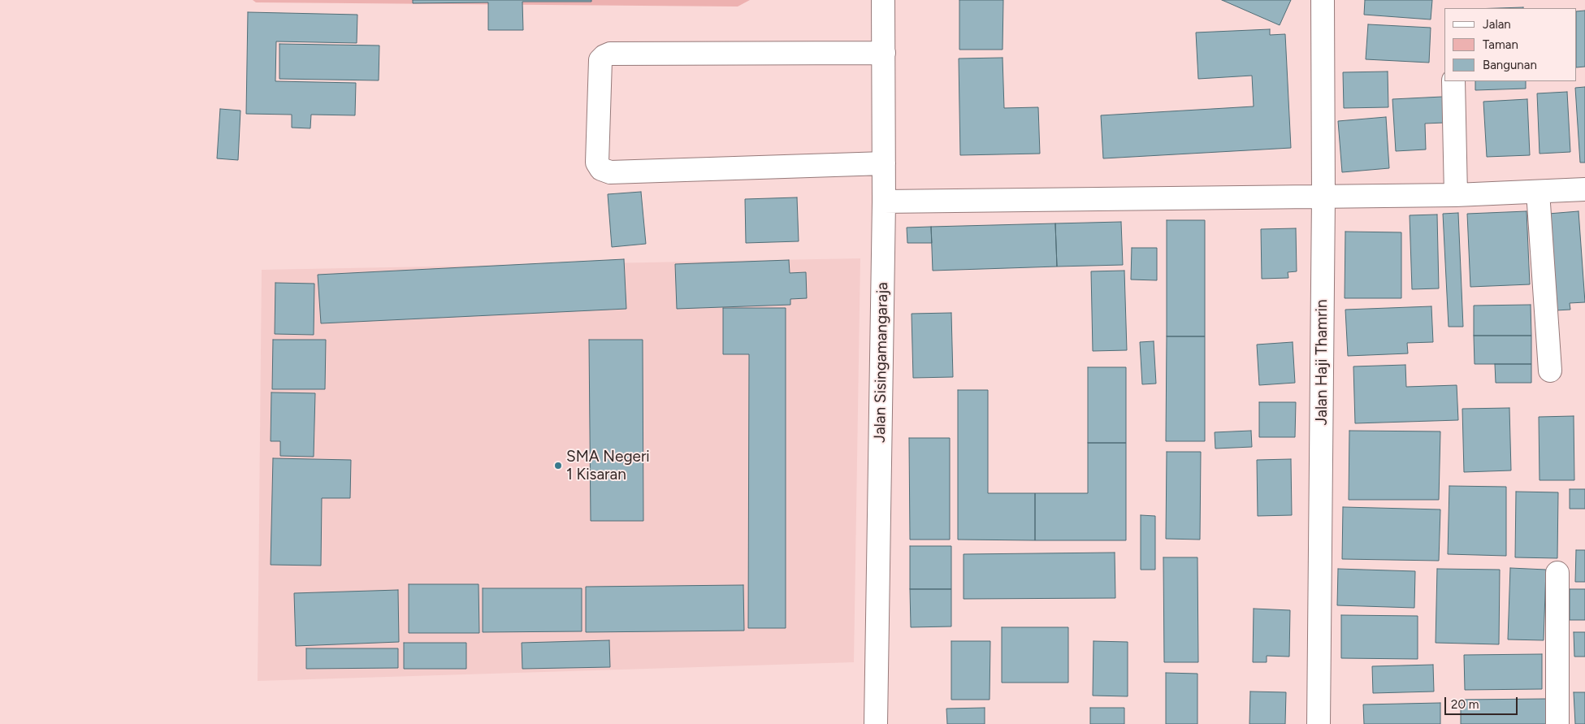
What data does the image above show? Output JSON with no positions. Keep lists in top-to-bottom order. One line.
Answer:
{"streets":{"street":["Jalan Sisingamangaraja","Jalan Haji Thamrin"]},"places":["SMA Negeri 1 Kisaran"],"legend":["Jalan","Taman","Bangunan"],"scale_bar":"20 m"}
